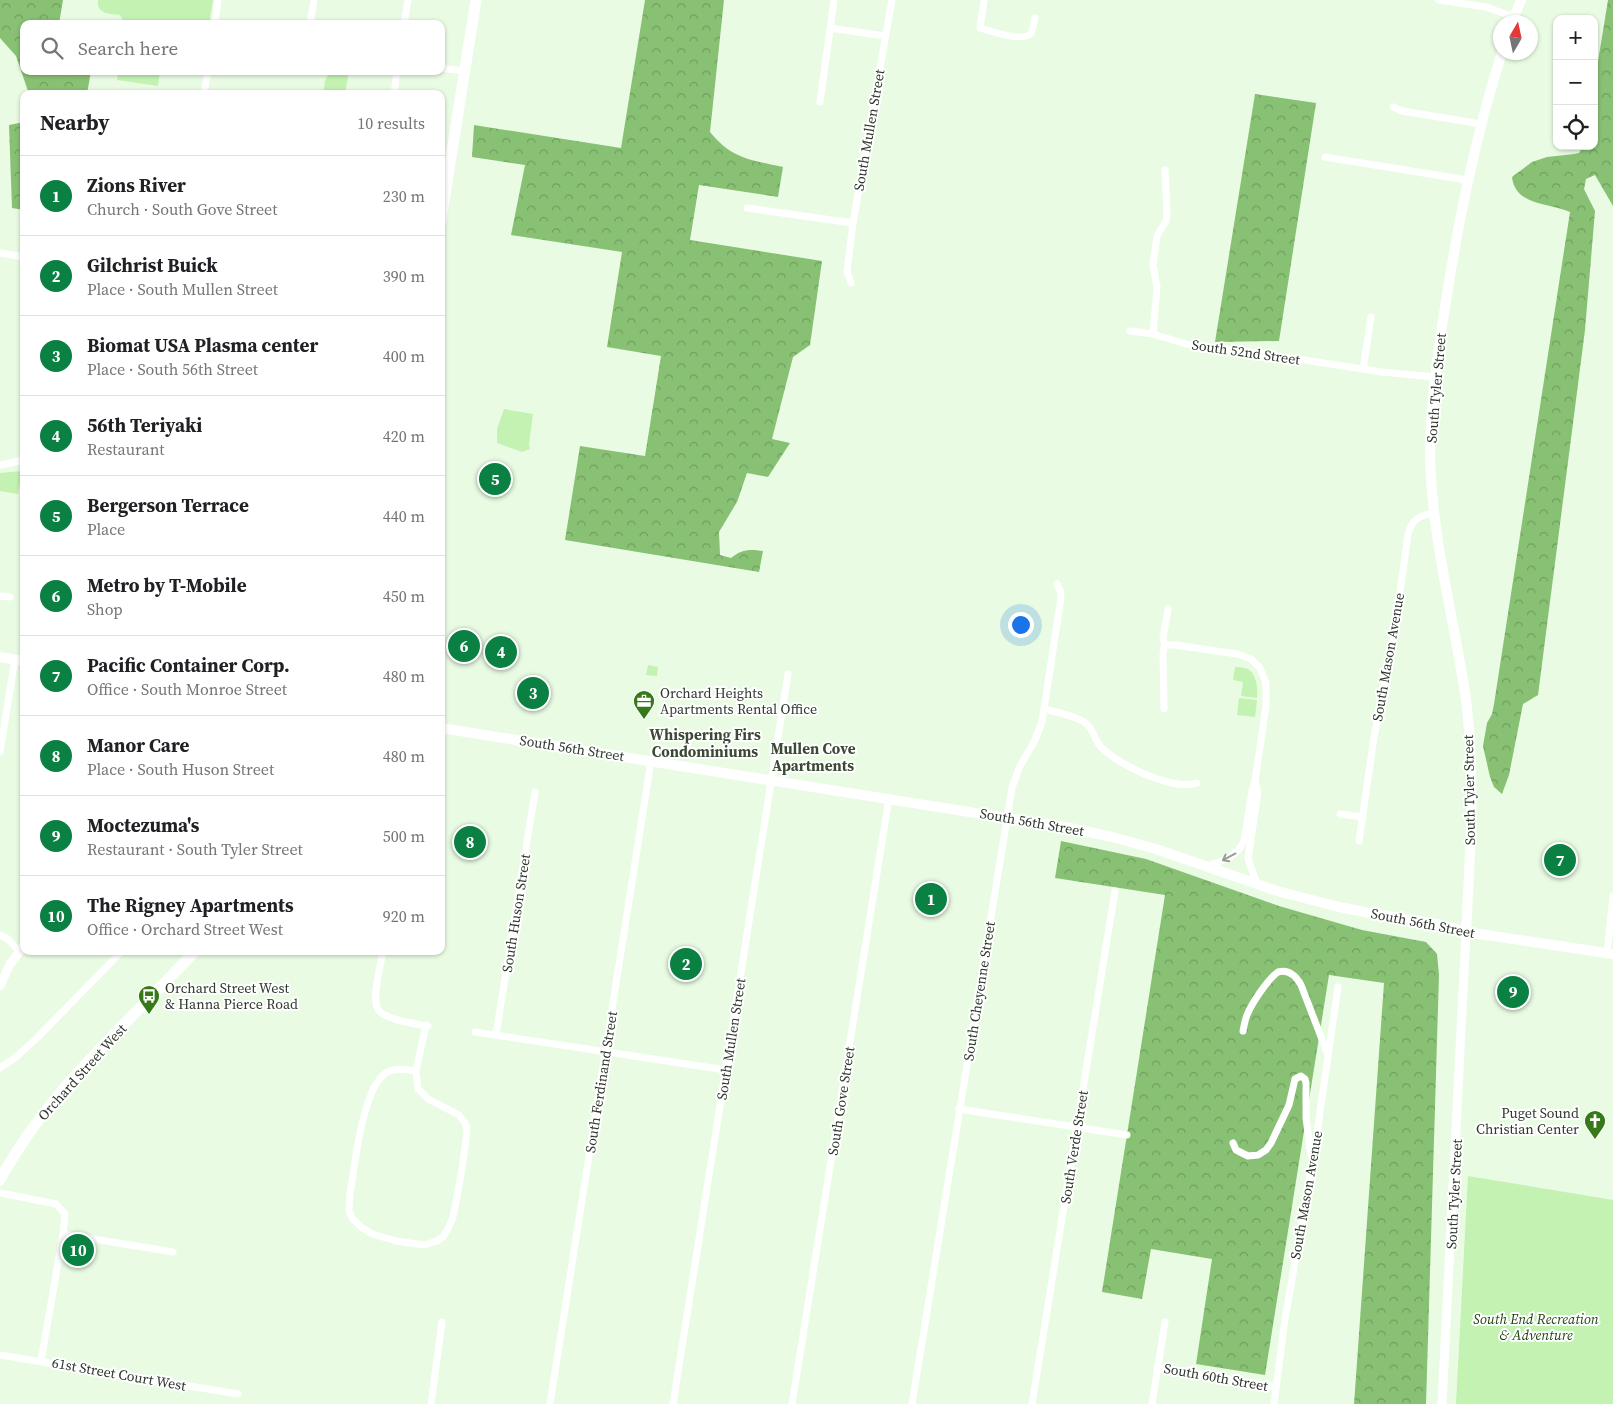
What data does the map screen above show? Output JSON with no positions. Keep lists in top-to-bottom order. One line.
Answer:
{"streets":{"main road":["South Tyler Street","South 56th Street","Orchard Street West"],"street":["South Mullen Street","South 52nd Street","South Mason Avenue","South Huson Street","South Cheyenne Street","South Ferdinand Street","South Gove Street","South Verde Street","61st Street Court West","South 60th Street"]},"crossings":[["South Mullen Street","South 56th Street"],["South 52nd Street","South Tyler Street"],["South Tyler Street","South Mason Avenue"],["South Tyler Street","South 56th Street"],["South Mason Avenue","South 60th Street"],["South 56th Street","South Cheyenne Street"],["South 56th Street","South Ferdinand Street"],["South 56th Street","South Gove Street"]],"districts":["Whispering Firs Condominiums","Mullen Cove Apartments"],"parks":["South End Recreation & Adventure"],"places":{"office":["Orchard Heights Apartments Rental Office"],"bus stop":["Orchard Street West & Hanna Pierce Road"],"church":["Puget Sound Christian Center"]},"north":"top","page":{"map_buttons":["+","−"],"search":"Search here","heading":["Nearby","10 results"],"list":[{"mark":"1","name":"Zions River","note":"Church · South Gove Street","value":"230 m"},{"mark":"2","name":"Gilchrist Buick","note":"Place · South Mullen Street","value":"390 m"},{"mark":"3","name":"Biomat USA Plasma center","note":"Place · South 56th Street","value":"400 m"},{"mark":"4","name":"56th Teriyaki","note":"Restaurant","value":"420 m"},{"mark":"5","name":"Bergerson Terrace","note":"Place","value":"440 m"},{"mark":"6","name":"Metro by T-Mobile","note":"Shop","value":"450 m"},{"mark":"7","name":"Pacific Container Corp.","note":"Office · South Monroe Street","value":"480 m"},{"mark":"8","name":"Manor Care","note":"Place · South Huson Street","value":"480 m"},{"mark":"9","name":"Moctezuma's","note":"Restaurant · South Tyler Street","value":"500 m"},{"mark":"10","name":"The Rigney Apartments","note":"Office · Orchard Street West","value":"920 m"}],"pins":["5","6","4","3","8","7","1","2","9","10"]}}
